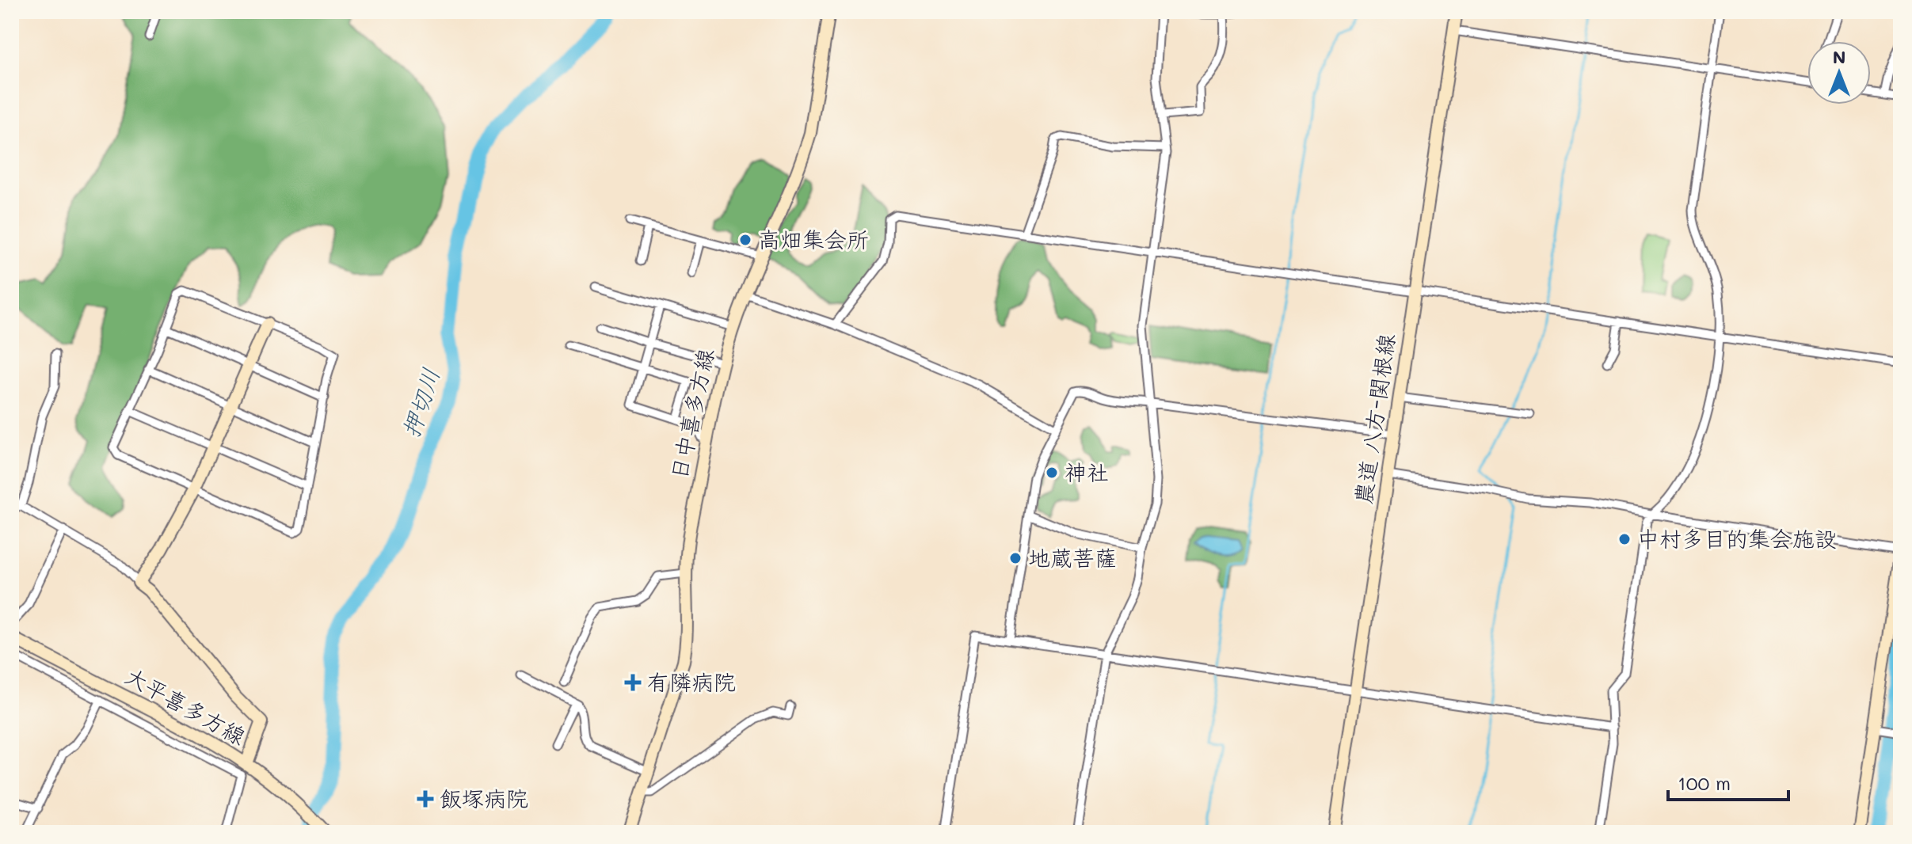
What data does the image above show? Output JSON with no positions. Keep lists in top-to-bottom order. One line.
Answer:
{"streets":{"street":["日中喜多方線","農道 八方-関根線","大平喜多方線"]},"water":["押切川"],"places":{"other":["高畑集会所","神社","中村多目的集会施設","地蔵菩薩"],"health":["有隣病院","飯塚病院"]},"scale_bar":"100 m","north":"top"}
